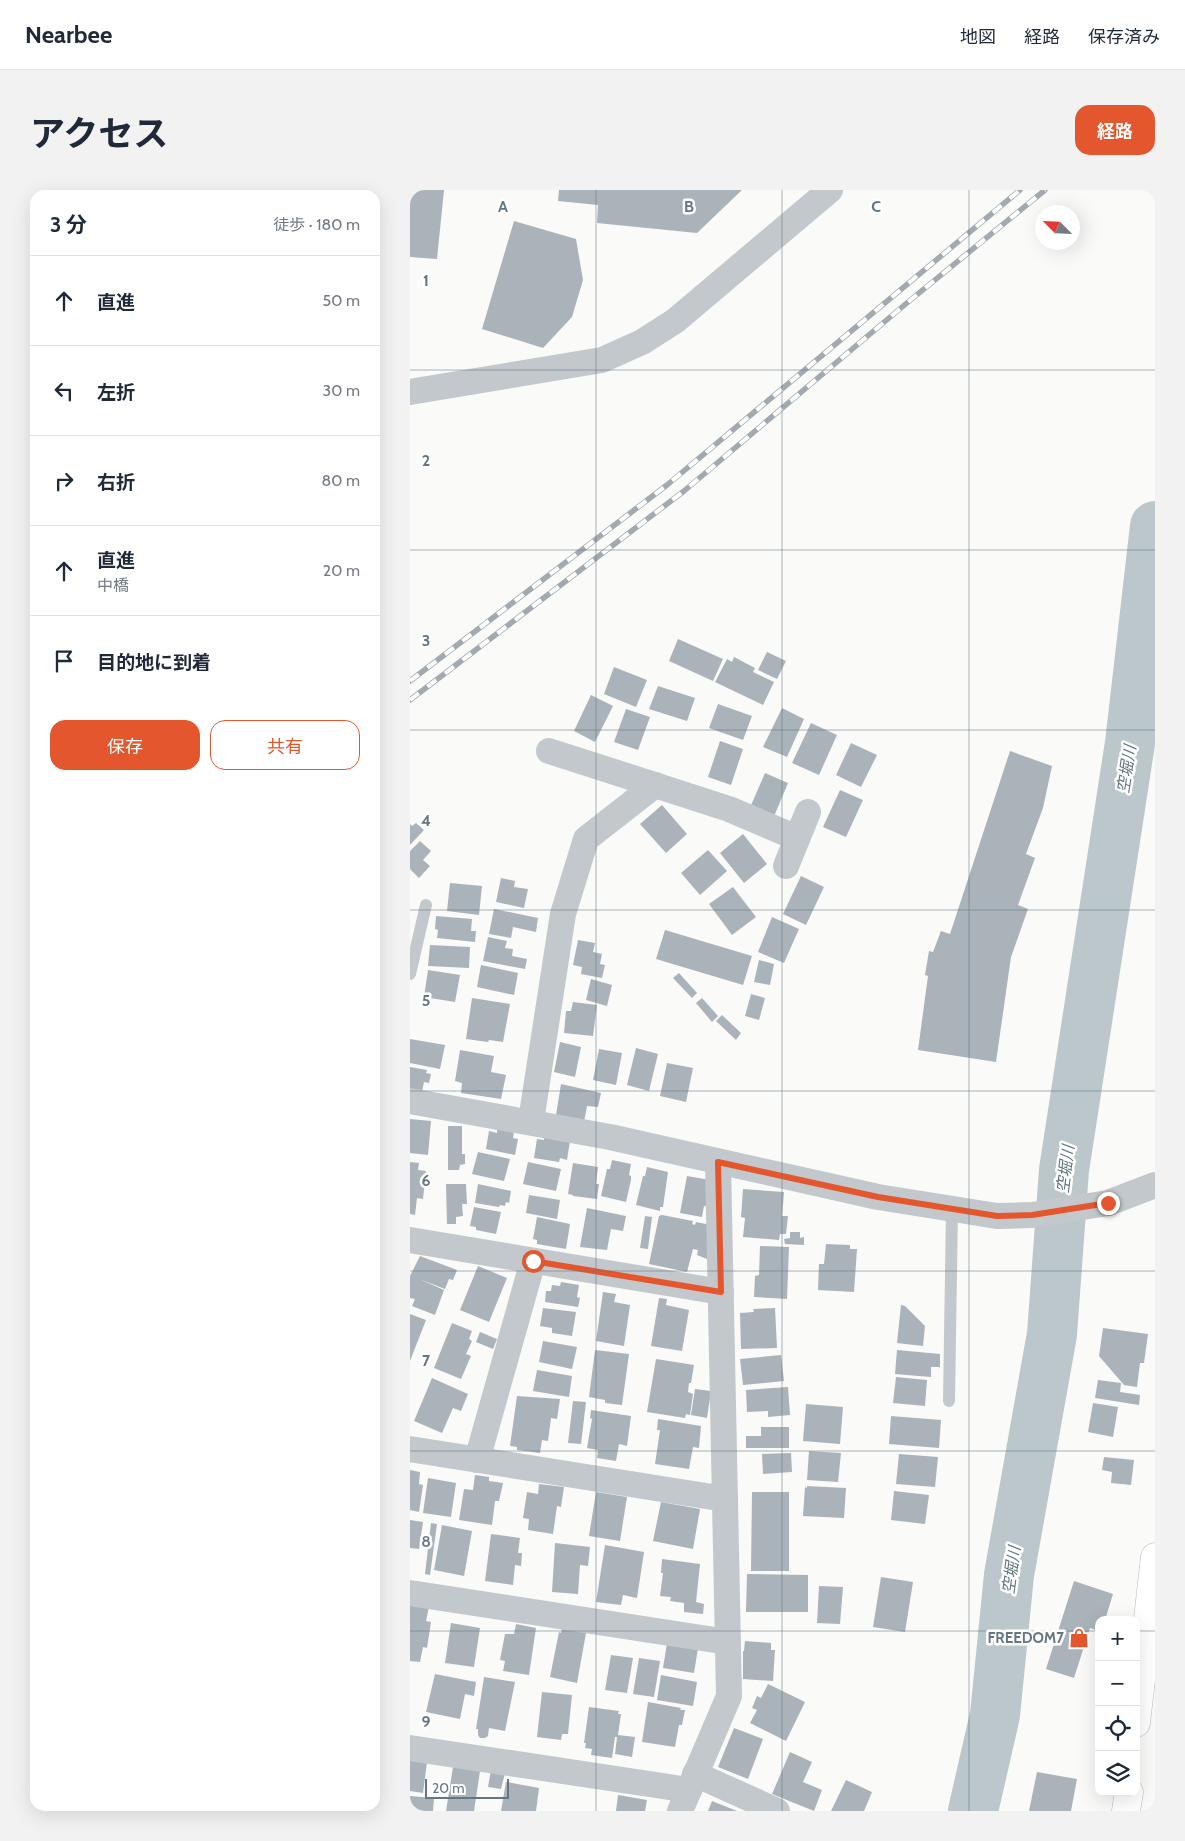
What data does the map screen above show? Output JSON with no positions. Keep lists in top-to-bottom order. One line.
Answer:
{"water":["空堀川"],"places":{"shop":["FREEDOM7"]},"scale_bar":"20 m","north":"top left","page":{"header":"Nearbee","nav":["地図","経路","保存済み"],"title":"アクセス","buttons":["経路",["保存","共有"]],"heading":["3 分","徒歩 · 180 m"],"list":[["直進","50 m"],["左折","30 m"],["右折","80 m"],["直進","中橋","20 m"],"目的地に到着"],"map_buttons":["+","−"],"scale":"20 m"},"grid":{"columns":["A","B","C"],"rows":["1","2","3","4","5","6","7","8","9"]}}
